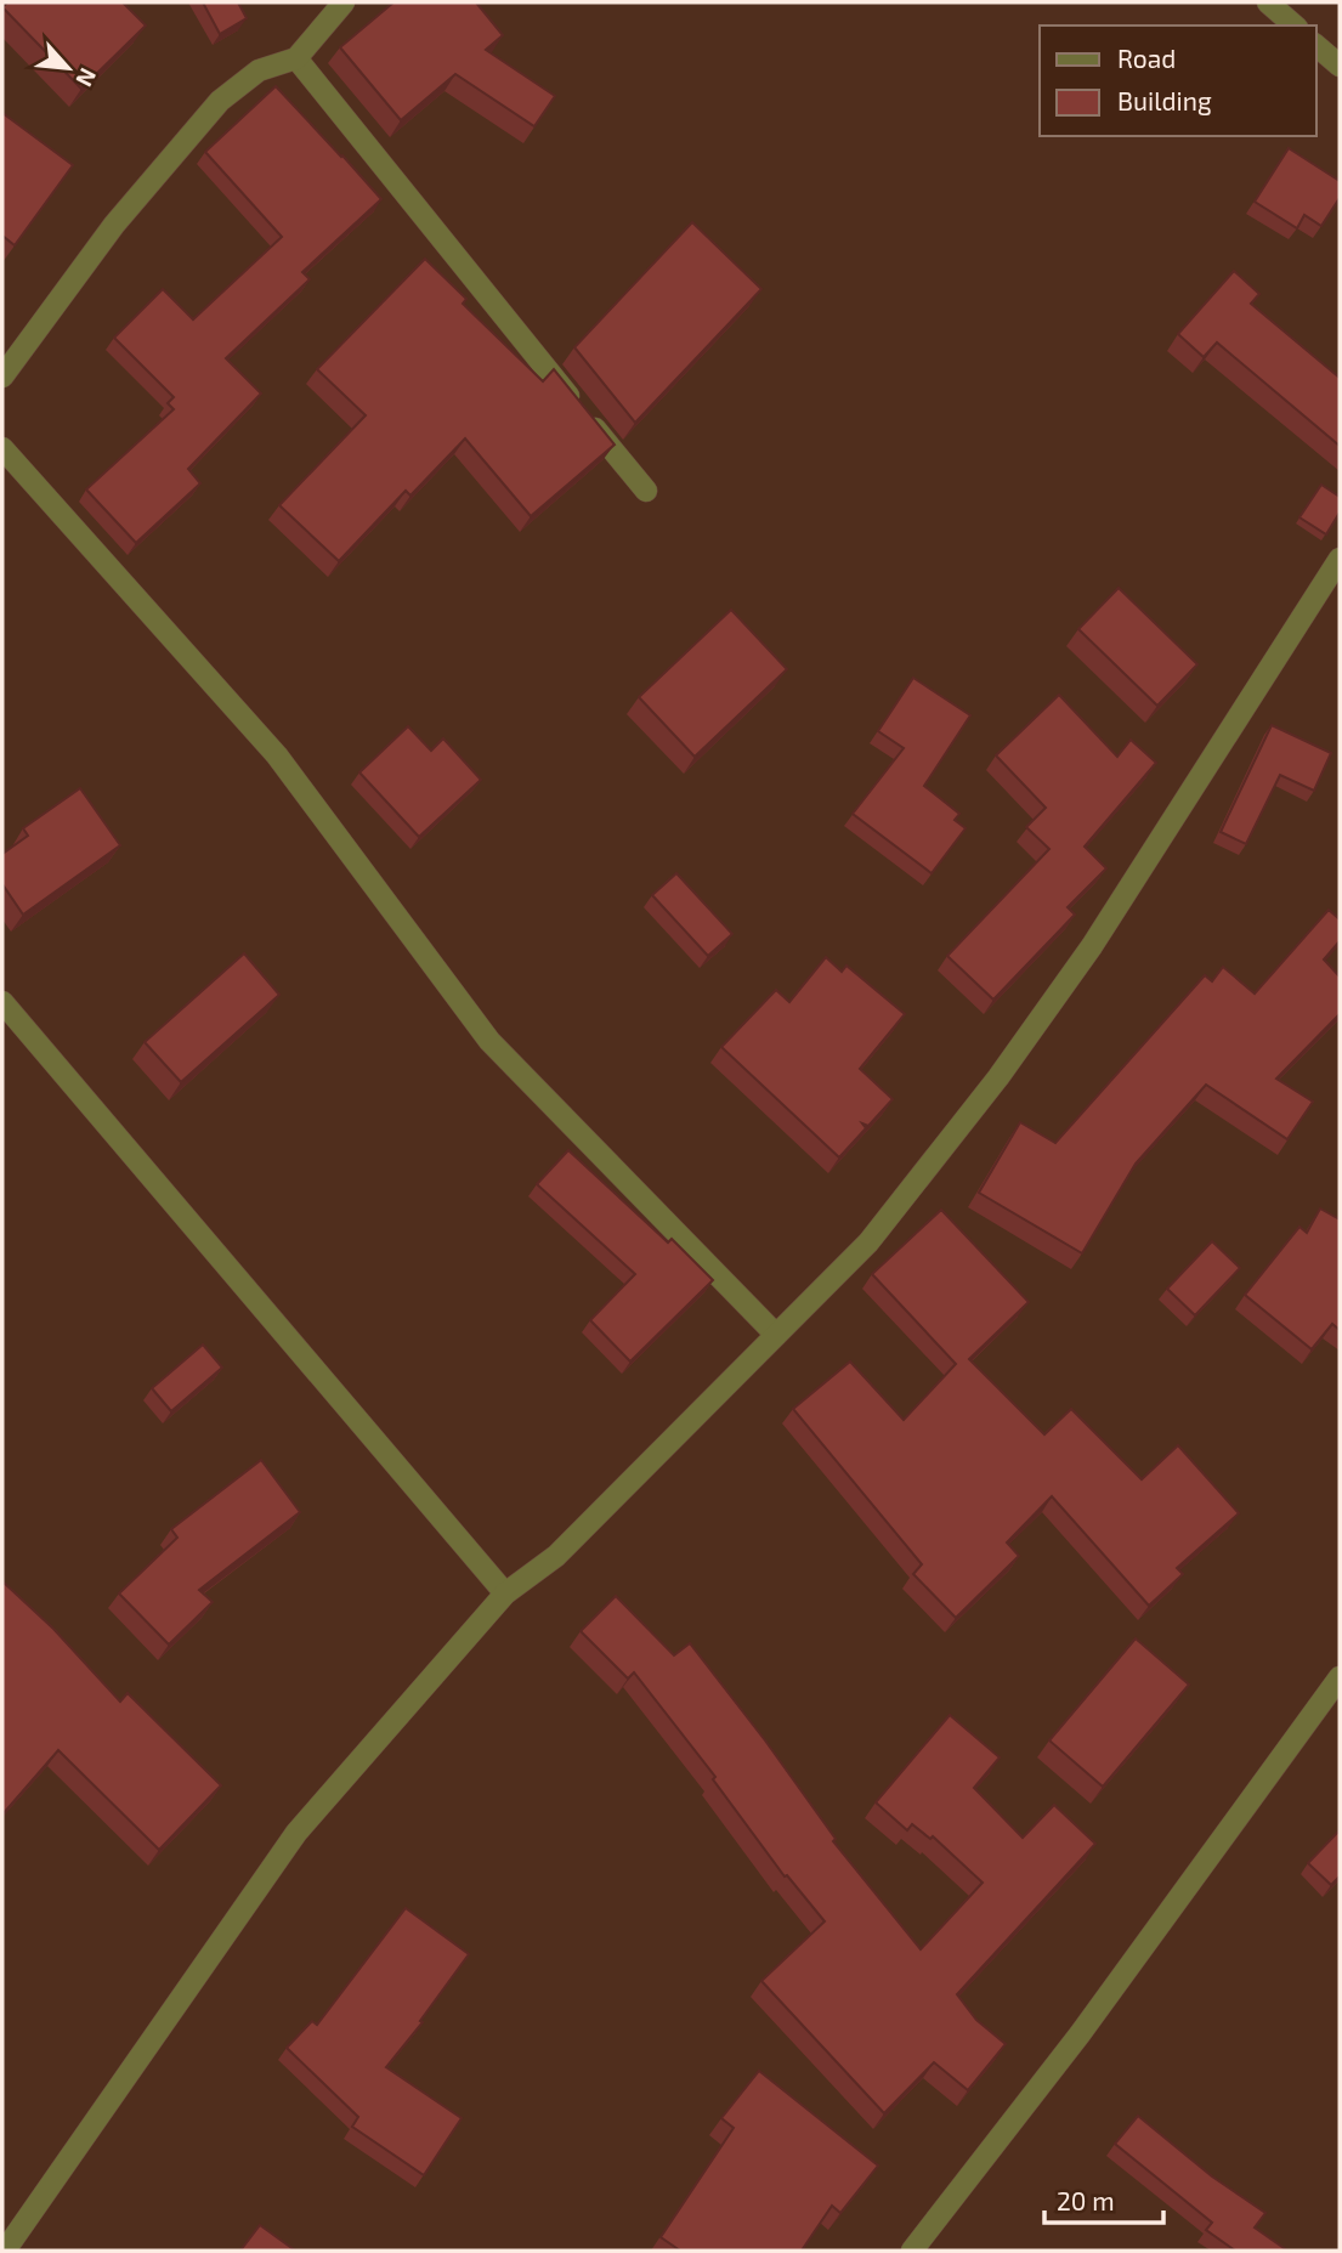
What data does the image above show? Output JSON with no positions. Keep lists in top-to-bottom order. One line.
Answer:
{"legend":["Road","Building"],"scale_bar":"20 m","north":"bottom right"}
